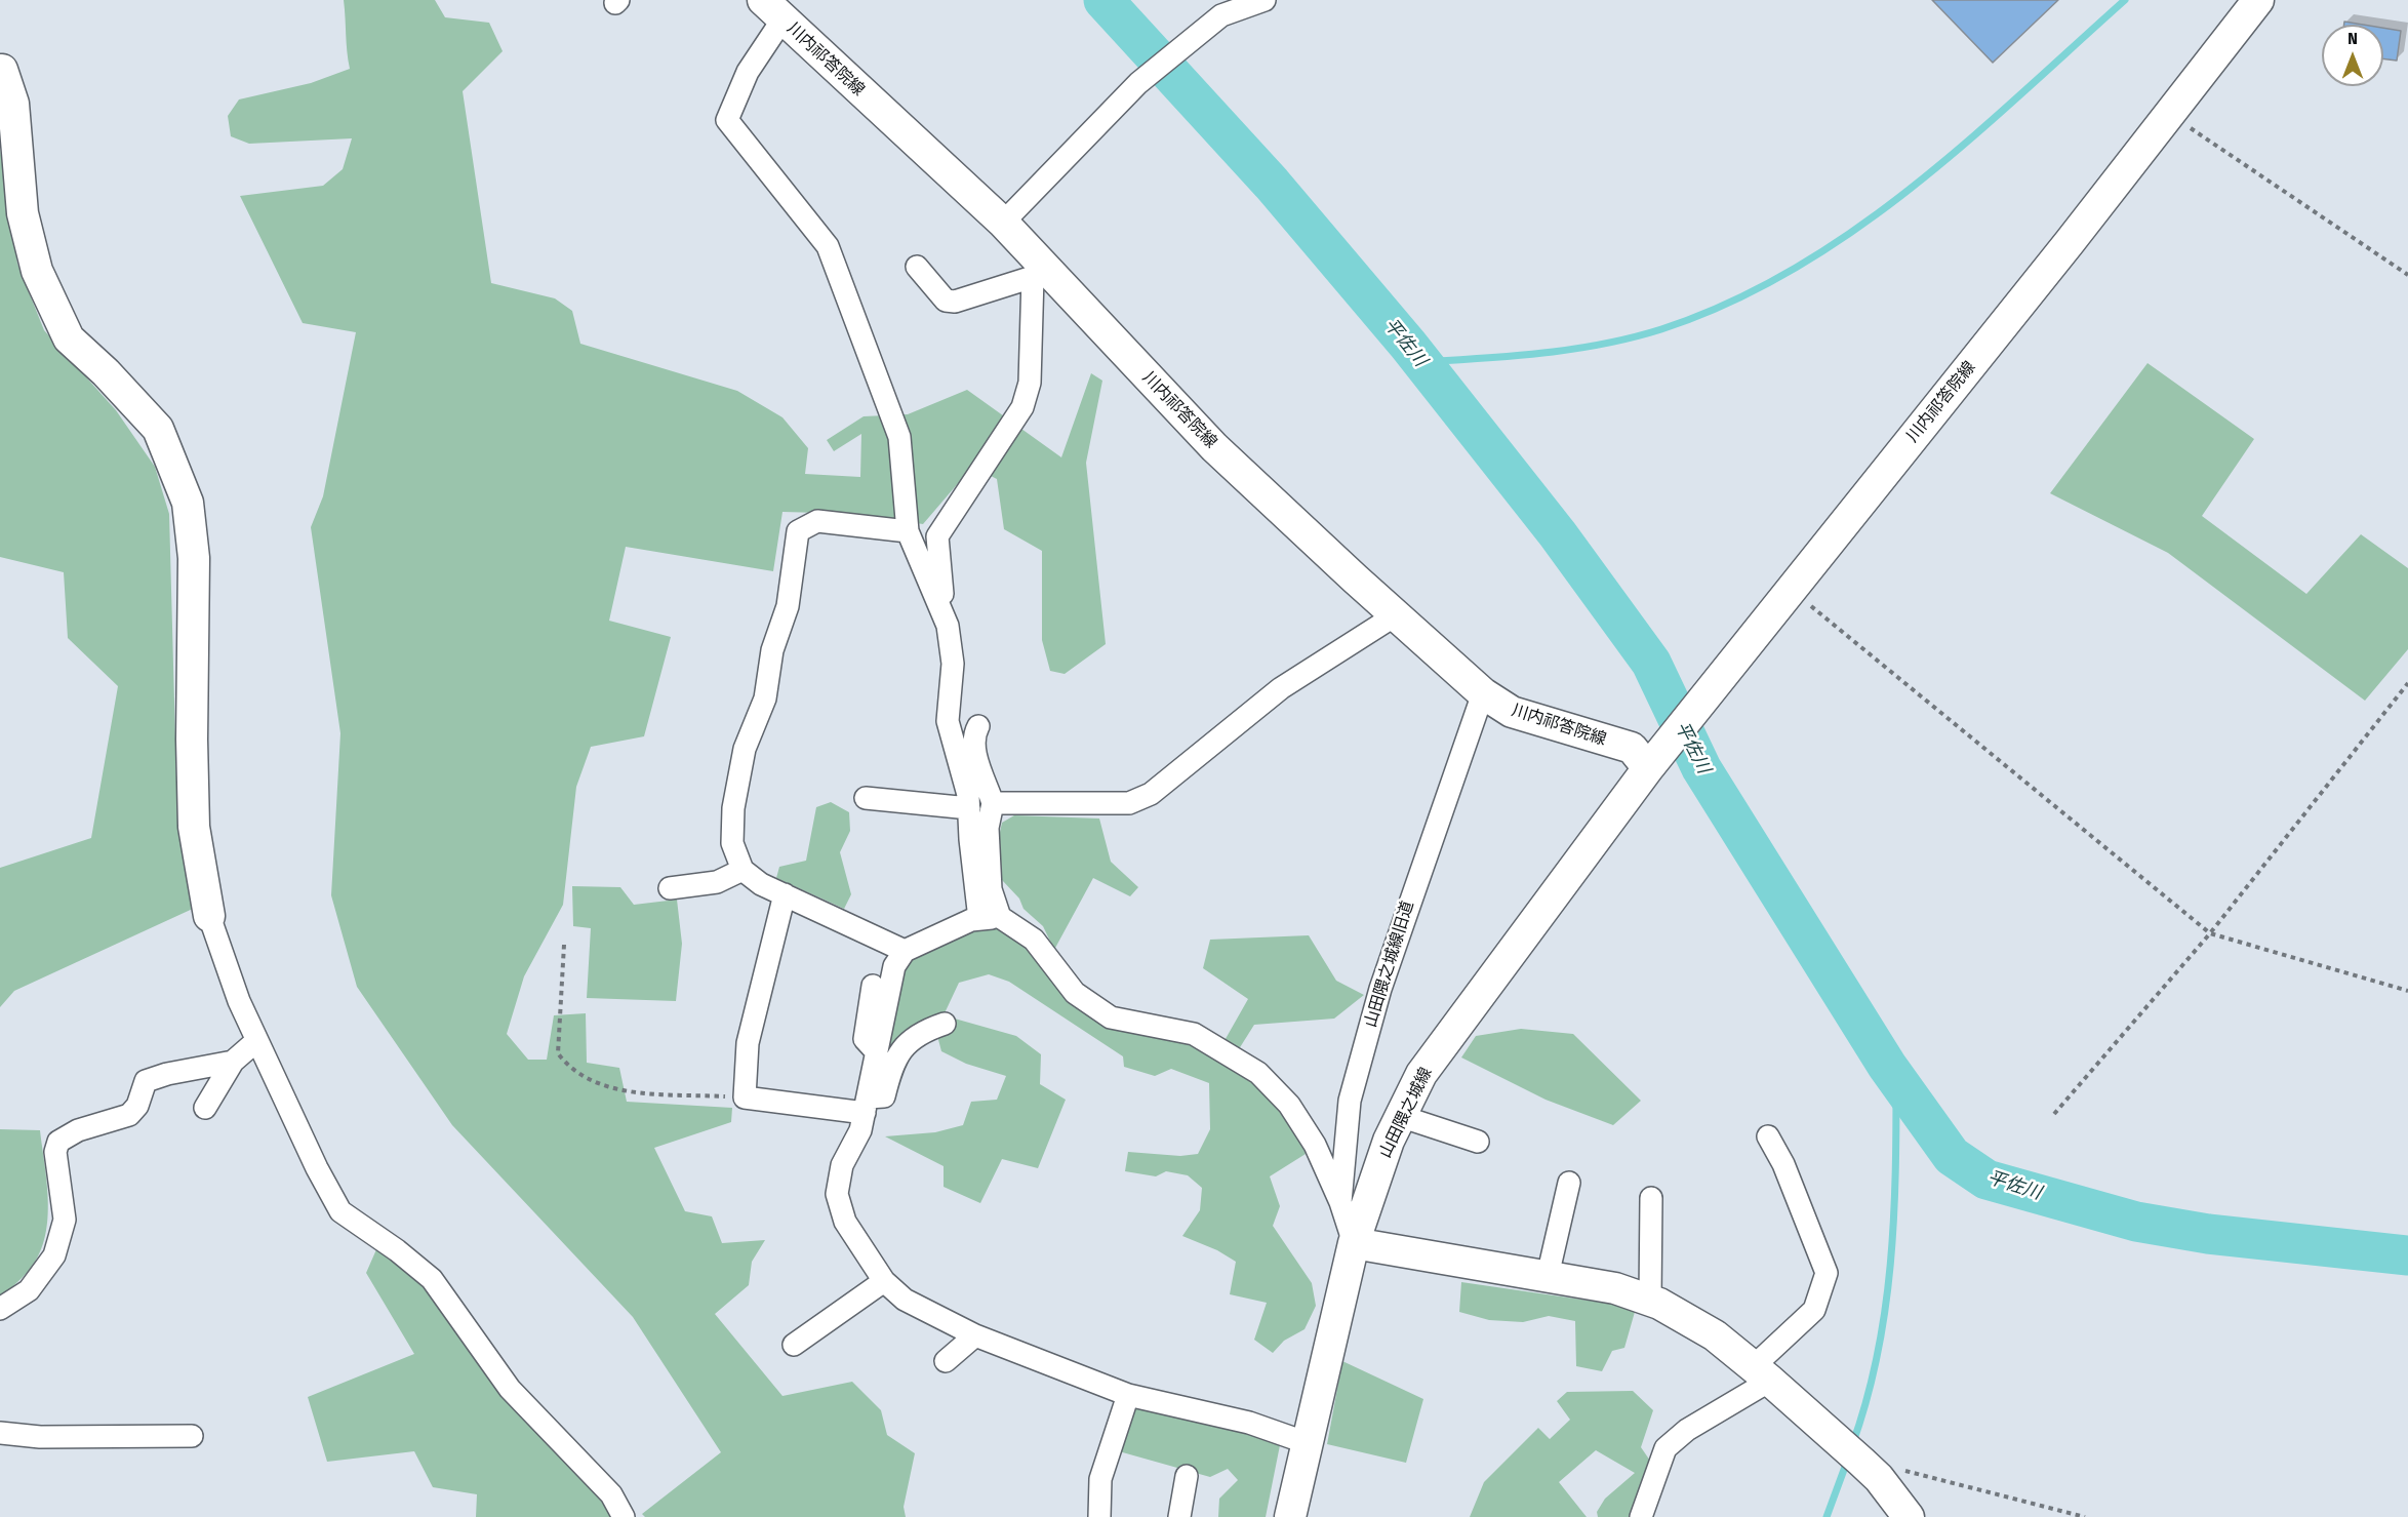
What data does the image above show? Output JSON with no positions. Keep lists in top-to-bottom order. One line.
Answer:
{"streets":{"main road":["川内祁答院線","山田隈之城線"],"street":["山田隈之城線旧道"]},"crossings":[["川内祁答院線","山田隈之城線旧道"],["川内祁答院線","山田隈之城線"],["山田隈之城線旧道","山田隈之城線"]],"water":["平佐川"],"north":"top"}
